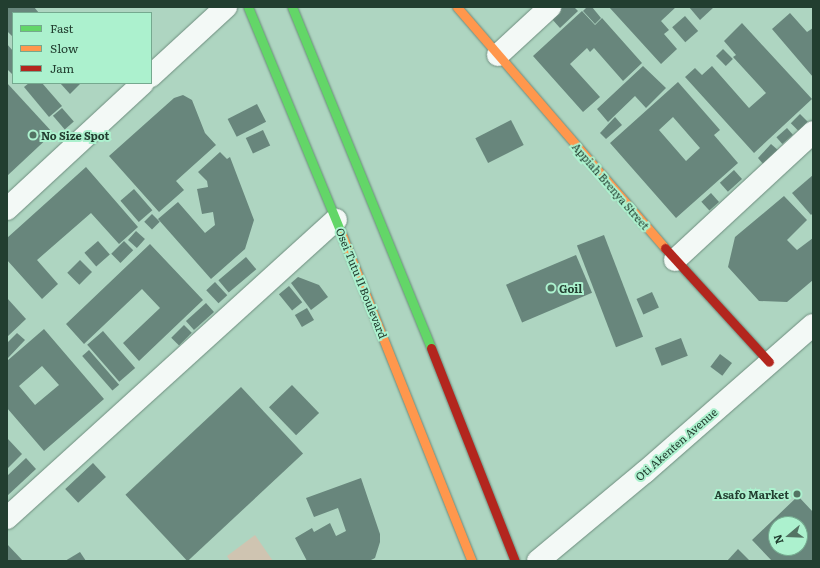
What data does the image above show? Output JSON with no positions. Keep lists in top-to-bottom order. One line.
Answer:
{"streets":{"main road":["Appiah Brenya Street","Osei Tutu II Boulevard"],"street":["Oti Akenten Avenue"]},"crossings":[["Appiah Brenya Street","Oti Akenten Avenue"]],"places":["No Size Spot","Goil","Asafo Market"],"legend":["Fast","Slow","Jam"],"north":"left"}
